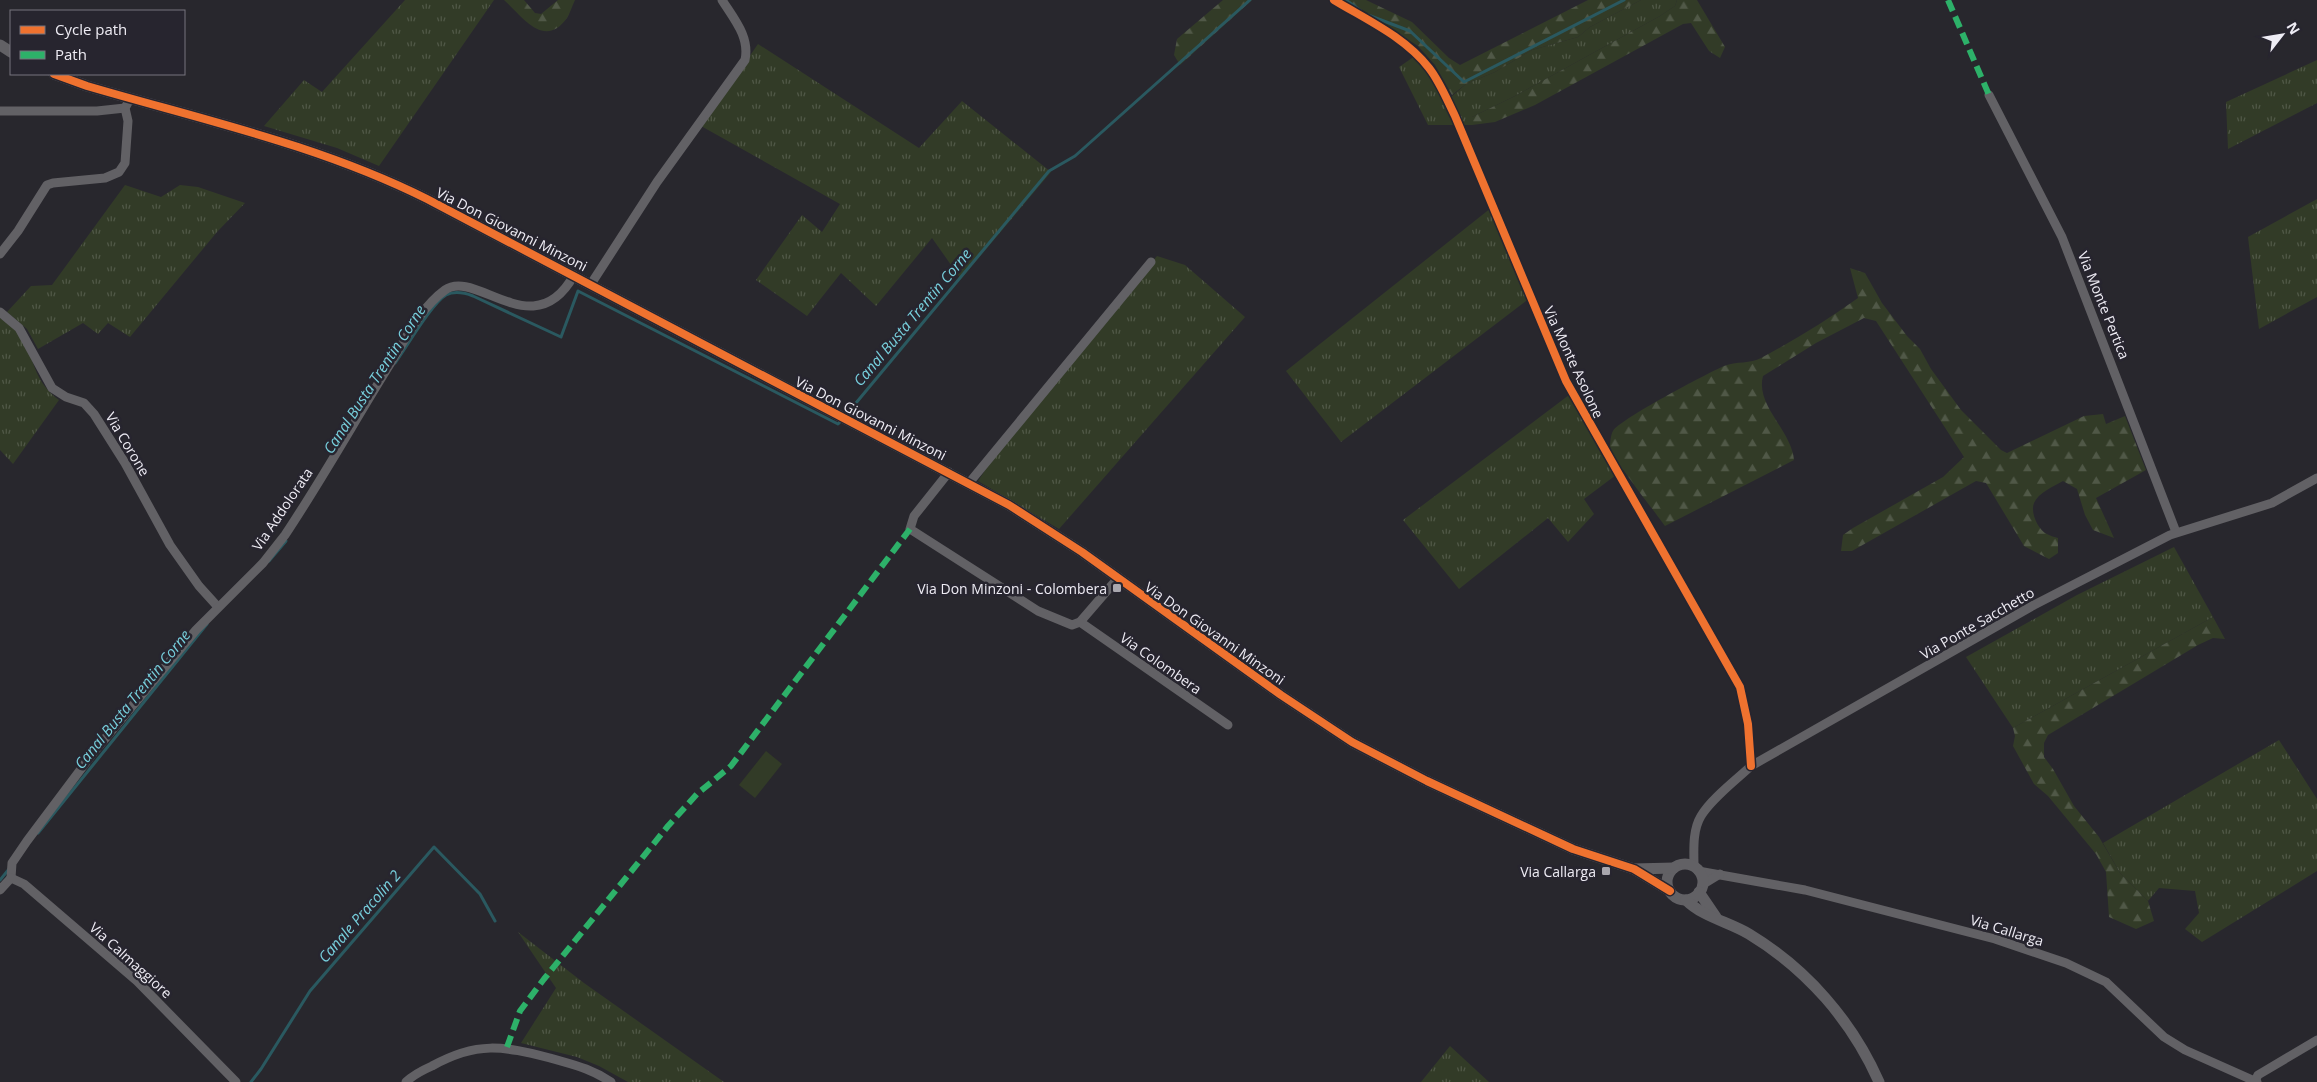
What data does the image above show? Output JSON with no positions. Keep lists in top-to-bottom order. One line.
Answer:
{"streets":{"street":["Via Don Giovanni Minzoni","Via Monte Pertica","Via Monte Asolone","Via Corone","Via Addolorata","Via Ponte Sacchetto","Via Colombera","Via Callarga","Via Calmaggiore"]},"crossings":[["Via Don Giovanni Minzoni","Via Addolorata"],["Via Don Giovanni Minzoni","Via Colombera"],["Via Monte Pertica","Via Ponte Sacchetto"],["Via Monte Asolone","Via Ponte Sacchetto"],["Via Corone","Via Addolorata"],["Via Addolorata","Via Calmaggiore"],["Via Ponte Sacchetto","Via Callarga"]],"water":["Canal Busta Trentin Corne","Canale Pracolin 2"],"places":{"transit":["Via Don Minzoni - Colombera","Via Callarga"]},"legend":["Cycle path","Path"],"north":"top right"}
